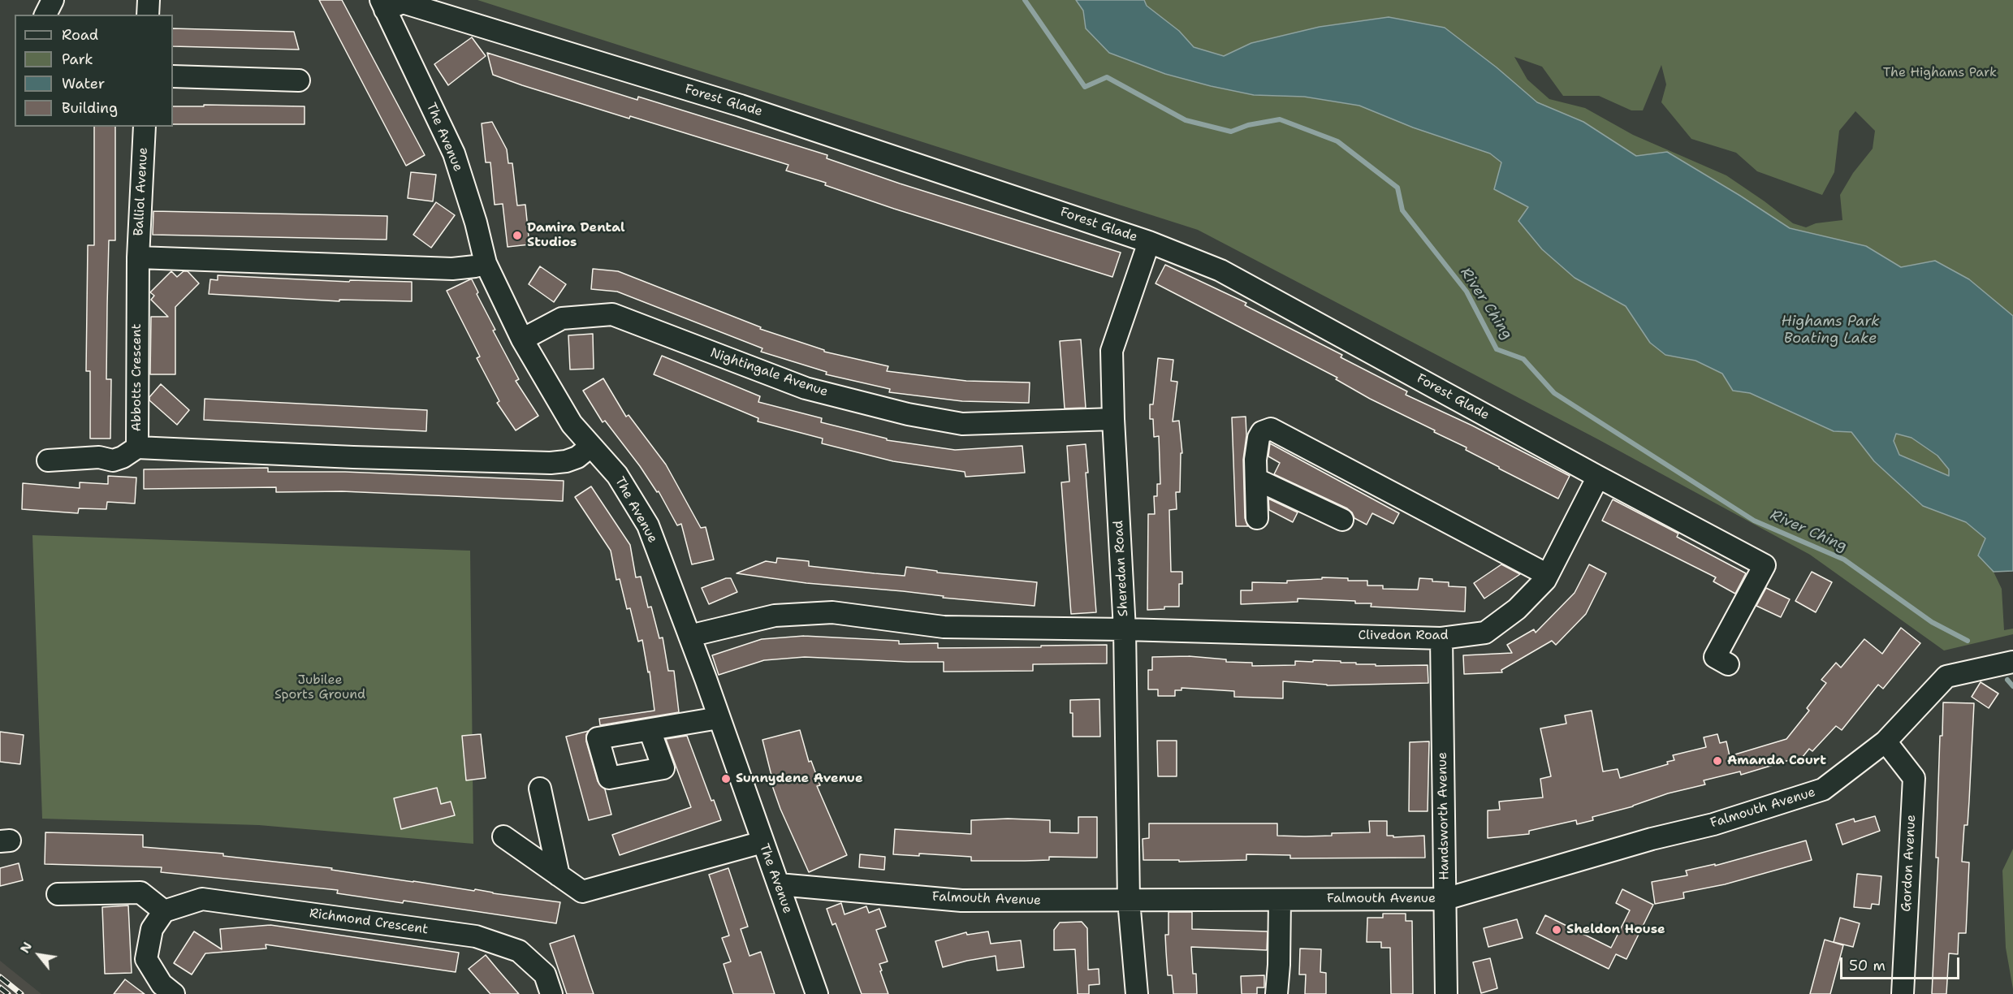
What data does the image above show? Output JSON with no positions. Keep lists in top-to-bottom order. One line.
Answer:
{"streets":{"street":["Forest Glade","The Avenue","Balliol Avenue","Nightingale Avenue","Abbotts Crescent","Sheredan Road","Clivedon Road","Falmouth Avenue","Handsworth Avenue","Gordon Avenue","Richmond Crescent"]},"crossings":[["Forest Glade","The Avenue"],["Forest Glade","Sheredan Road"],["Forest Glade","Clivedon Road"],["The Avenue","Nightingale Avenue"],["The Avenue","Abbotts Crescent"],["The Avenue","Falmouth Avenue"],["Balliol Avenue","Abbotts Crescent"],["Nightingale Avenue","Sheredan Road"],["Sheredan Road","Clivedon Road"],["Sheredan Road","Falmouth Avenue"],["Clivedon Road","Handsworth Avenue"],["Falmouth Avenue","Handsworth Avenue"],["Falmouth Avenue","Gordon Avenue"]],"water":["River Ching","Highams Park Boating Lake"],"parks":["The Highams Park","Jubilee Sports Ground"],"places":["Damira Dental Studios","Amanda Court","Sunnydene Avenue","Sheldon House"],"legend":["Road","Park","Water","Building"],"scale_bar":"50 m","north":"top left"}
